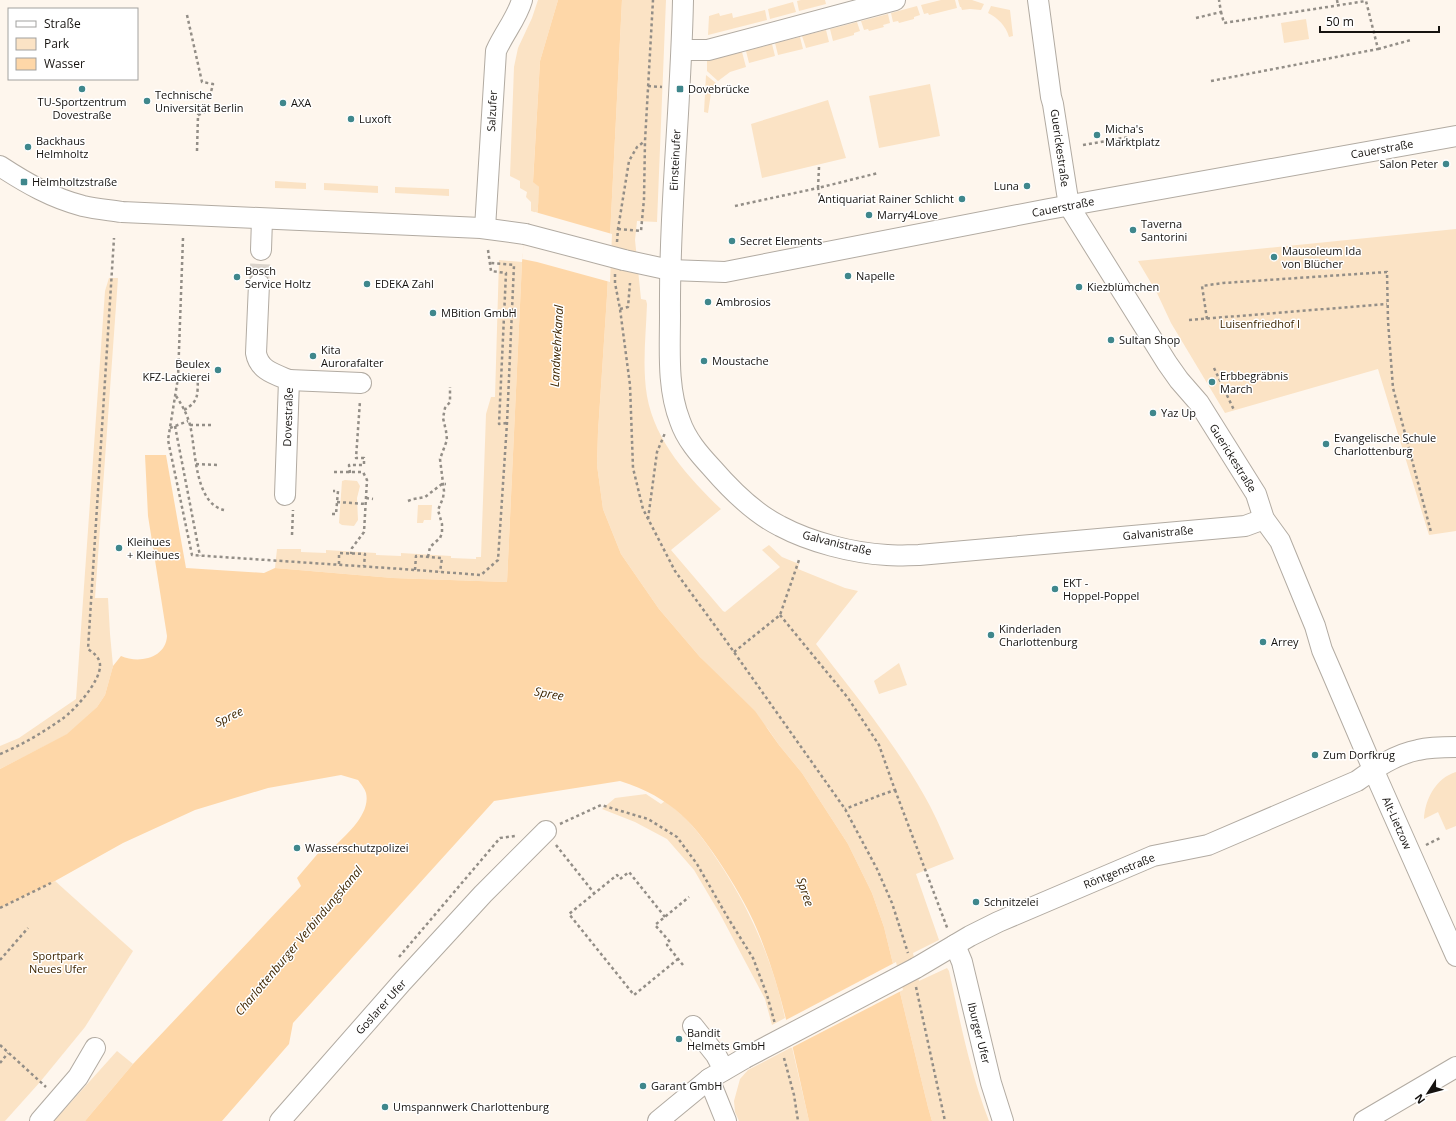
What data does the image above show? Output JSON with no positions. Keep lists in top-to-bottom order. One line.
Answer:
{"streets":{"street":["Salzufer","Guerickestraße","Cauerstraße","Einsteinufer","Dovestraße","Galvanistraße","Alt-Lietzow","Röntgenstraße","Goslarer Ufer","Iburger Ufer"]},"crossings":[["Salzufer","Cauerstraße"],["Guerickestraße","Cauerstraße"],["Guerickestraße","Galvanistraße"],["Guerickestraße","Alt-Lietzow"],["Guerickestraße","Röntgenstraße"],["Cauerstraße","Einsteinufer"],["Cauerstraße","Galvanistraße"],["Einsteinufer","Galvanistraße"],["Alt-Lietzow","Röntgenstraße"],["Röntgenstraße","Iburger Ufer"]],"water":["Landwehrkanal","Spree","Charlottenburger Verbindungskanal"],"parks":["Luisenfriedhof I","Sportpark Neues Ufer"],"places":{"other":["TU-Sportzentrum Dovestraße","Technische Universität Berlin","AXA","Luxoft","Micha's Marktplatz","Backhaus Helmholtz","Salon Peter","Luna","Antiquariat Rainer Schlicht","Marry4Love","Taverna Santorini","Secret Elements","Mausoleum Ida von Blücher","Napelle","Bosch Service Holtz","EDEKA Zahl","Kiezblümchen","Ambrosios","MBition GmbH","Sultan Shop","Kita Aurorafalter","Moustache","Beulex KFZ-Lackierei","Erbbegräbnis March","Yaz Up","Evangelische Schule Charlottenburg","Kleihues + Kleihues","EKT - Hoppel-Poppel","Kinderladen Charlottenburg","Arrey","Zum Dorfkrug","Wasserschutzpolizei","Schnitzelei","Bandit Helmets GmbH","Garant GmbH","Umspannwerk Charlottenburg"],"transit":["Dovebrücke","Helmholtzstraße"]},"legend":["Straße","Park","Wasser"],"scale_bar":"50 m","north":"bottom left"}
